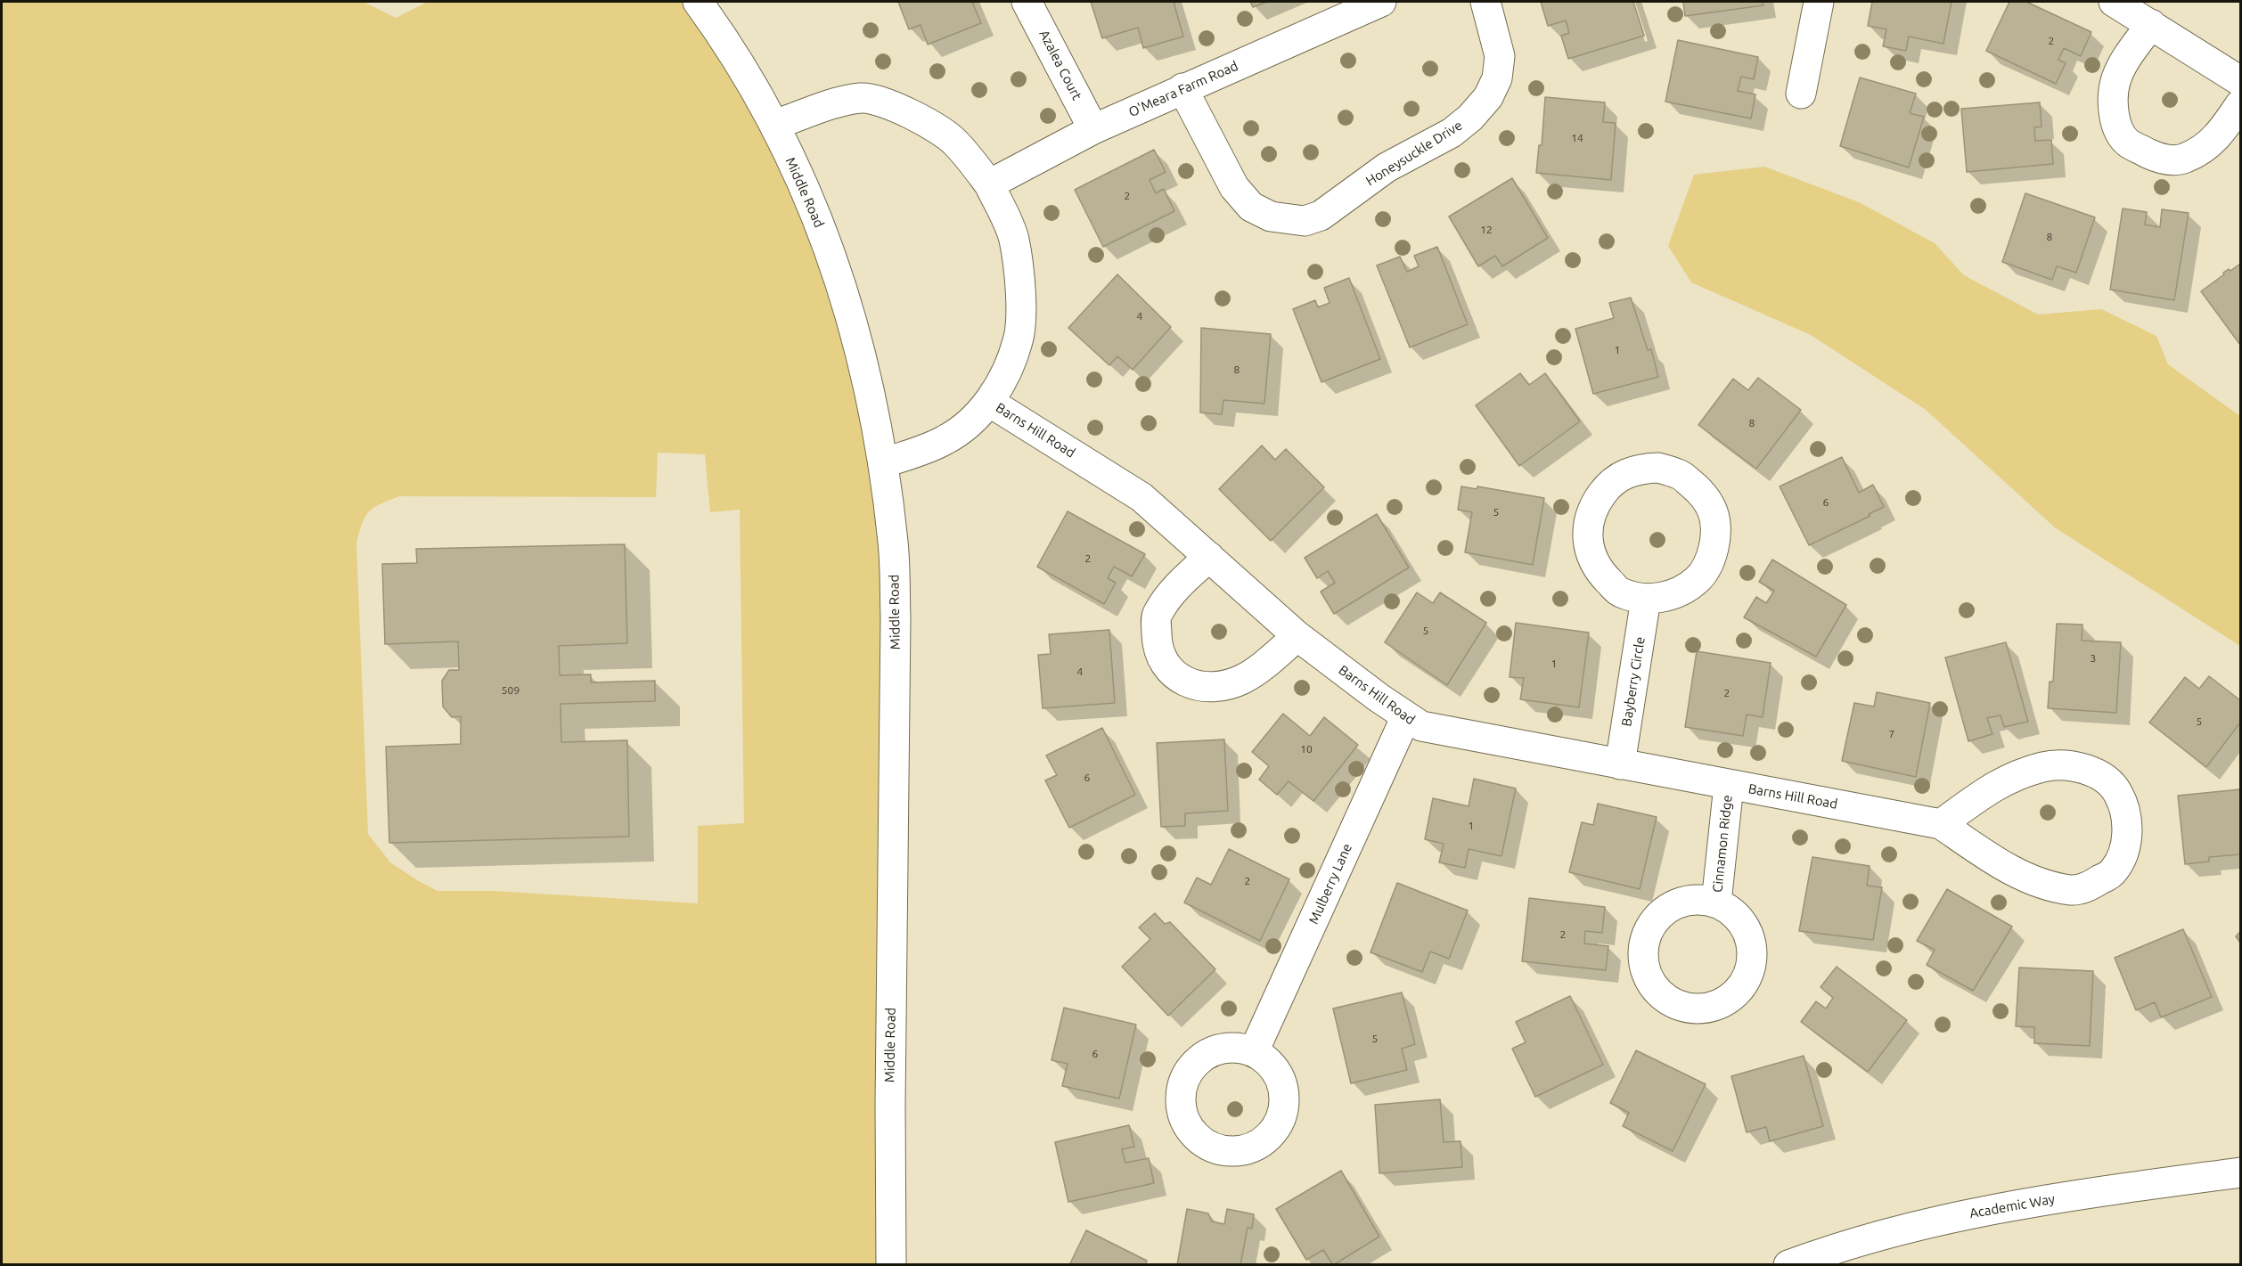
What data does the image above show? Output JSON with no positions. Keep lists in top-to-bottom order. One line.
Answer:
{"streets":{"street":["Azalea Court","O'Meara Farm Road","Honeysuckle Drive","Middle Road","Barns Hill Road","Bayberry Circle","Cinnamon Ridge","Mulberry Lane","Academic Way"]},"crossings":[["Azalea Court","O'Meara Farm Road"],["O'Meara Farm Road","Honeysuckle Drive"],["Barns Hill Road","Bayberry Circle"],["Barns Hill Road","Cinnamon Ridge"],["Barns Hill Road","Mulberry Lane"]],"house_numbers":["2","14","2","12","8","4","1","8","8","6","5","2","5","3","1","4","509","2","5","7","10","6","1","2","2","5","6"]}
